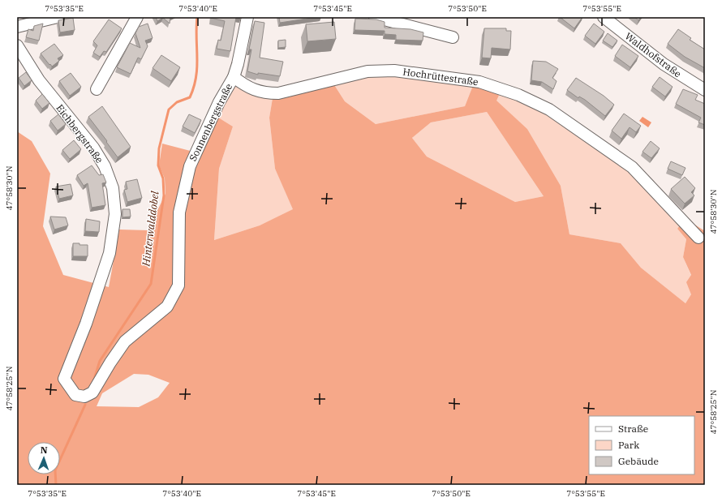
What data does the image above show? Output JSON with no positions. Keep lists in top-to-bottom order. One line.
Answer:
{"streets":{"street":["Waldhofstraße","Hochrüttestraße","Sonnenbergstraße","Eichbergstraße"]},"crossings":[["Hochrüttestraße","Sonnenbergstraße"],["Sonnenbergstraße","Eichbergstraße"]],"water":["Hinterwalddobel"],"legend":["Straße","Park","Gebäude"],"north":"top","coordinates":["7°53'35\"E","7°53'40\"E","7°53'45\"E","7°53'50\"E","7°53'55\"E","47°58'30\"N","47°58'25\"N"]}
